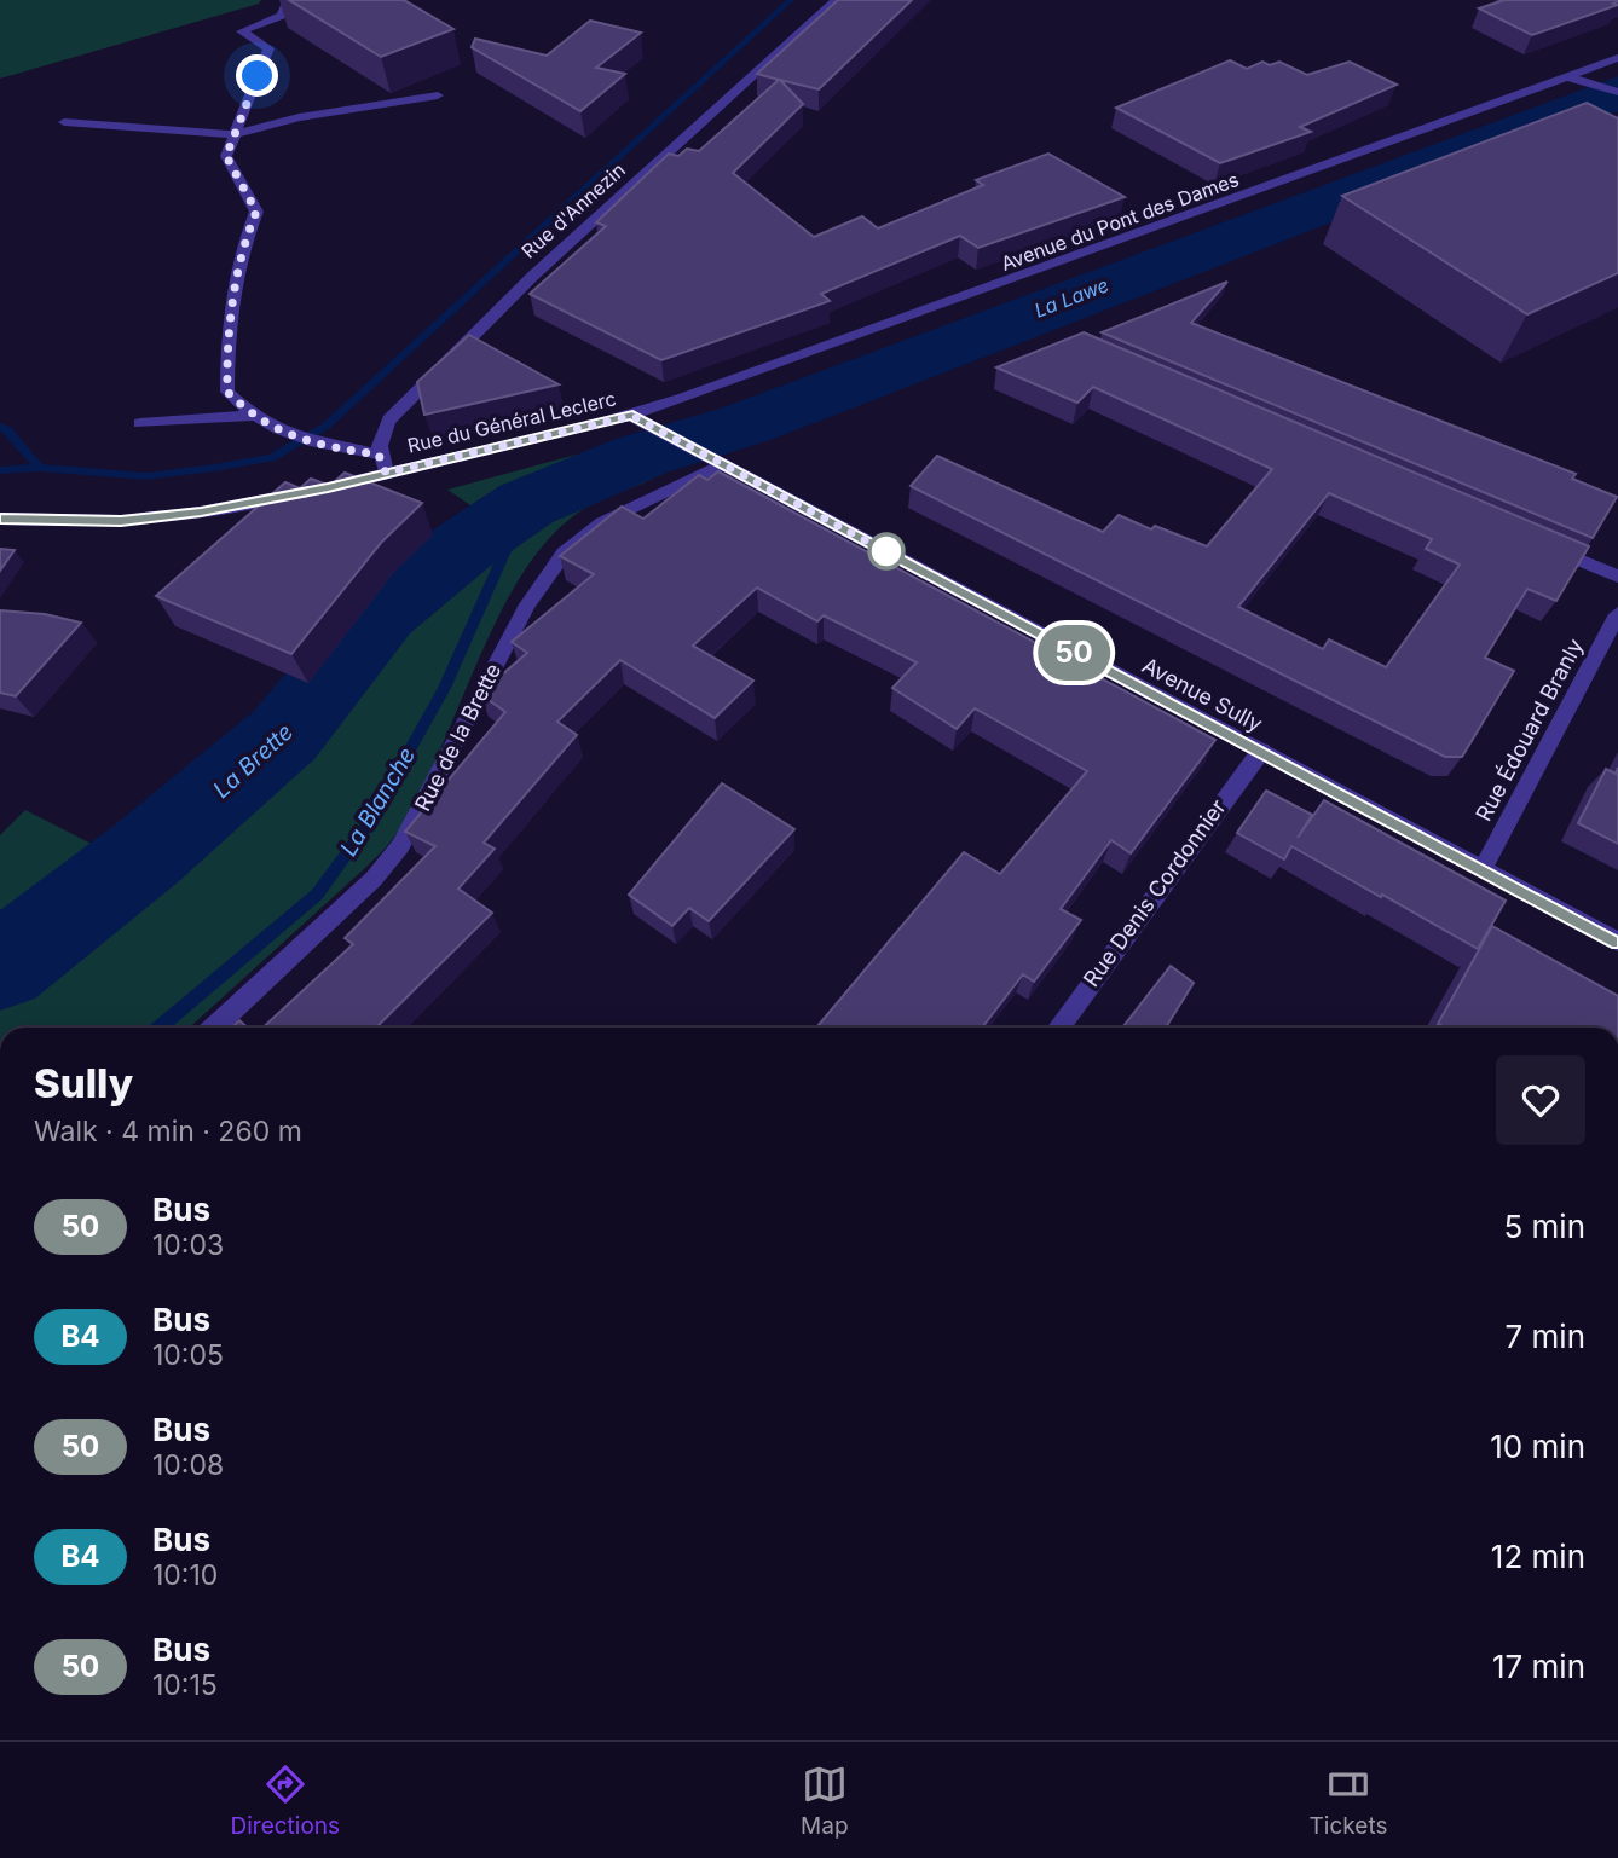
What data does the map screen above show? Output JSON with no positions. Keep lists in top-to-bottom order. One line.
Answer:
{"streets":{"street":["Rue d'Annezin","Avenue du Pont des Dames","Rue du Général Leclerc","Avenue Sully","Rue Édouard Branly","Rue de la Brette","Rue Denis Cordonnier"]},"crossings":[["Avenue du Pont des Dames","Rue du Général Leclerc"],["Avenue du Pont des Dames","Avenue Sully"],["Rue du Général Leclerc","Avenue Sully"],["Avenue Sully","Rue Édouard Branly"],["Avenue Sully","Rue de la Brette"],["Avenue Sully","Rue Denis Cordonnier"]],"water":["La Lawe","La Brette","La Blanche"],"lines":["bus line 50"],"page":{"on_map":"50","heading":["Sully","Walk · 4 min · 260 m"],"list":[{"mark":"50","name":"Bus","note":"10:03","value":"5 min"},{"mark":"B4","name":"Bus","note":"10:05","value":"7 min"},{"mark":"50","name":"Bus","note":"10:08","value":"10 min"},{"mark":"B4","name":"Bus","note":"10:10","value":"12 min"},{"mark":"50","name":"Bus","note":"10:15","value":"17 min"}],"tabs":["Directions","Map","Tickets"]}}
